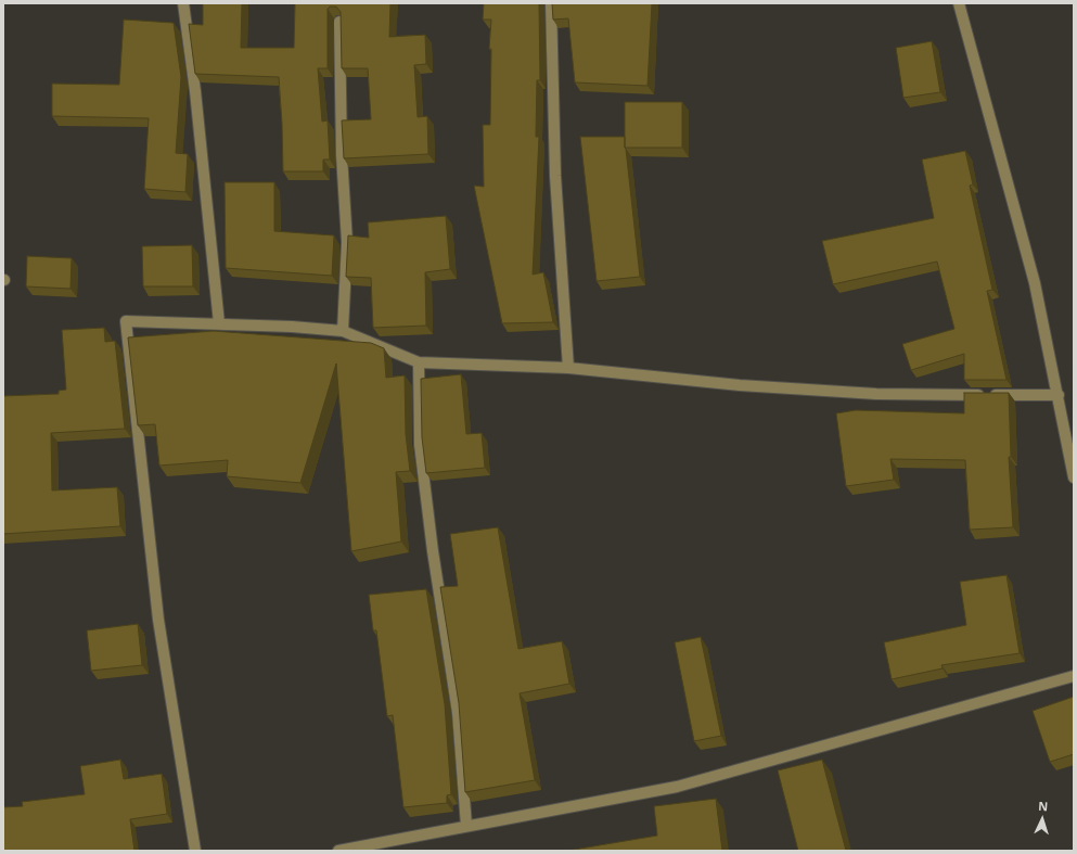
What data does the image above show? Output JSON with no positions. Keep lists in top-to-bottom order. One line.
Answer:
{"north":"top"}
